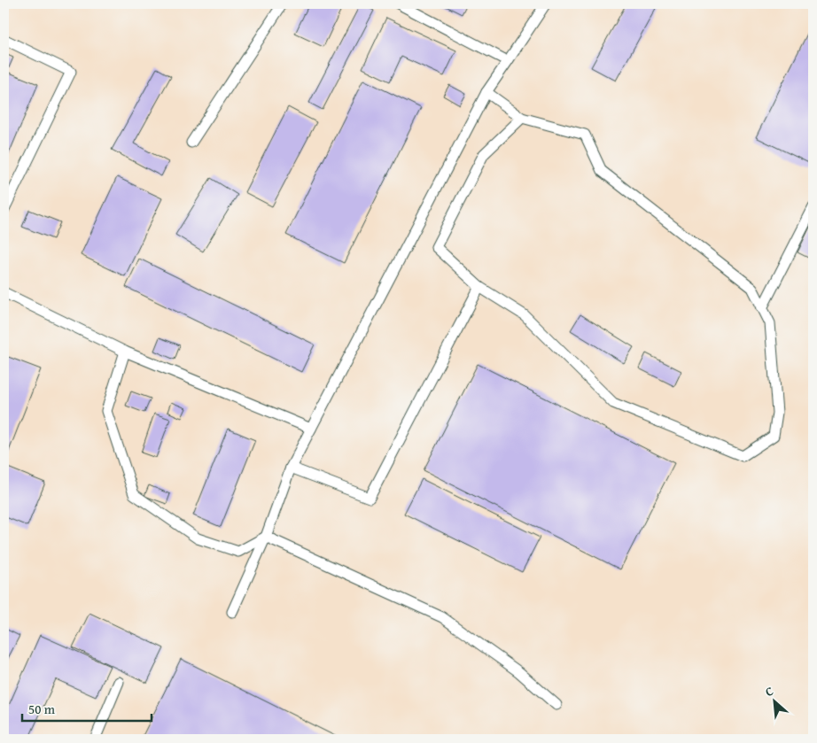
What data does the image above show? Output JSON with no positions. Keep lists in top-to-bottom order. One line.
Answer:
{"scale_bar":"50 m","north":"top left"}
